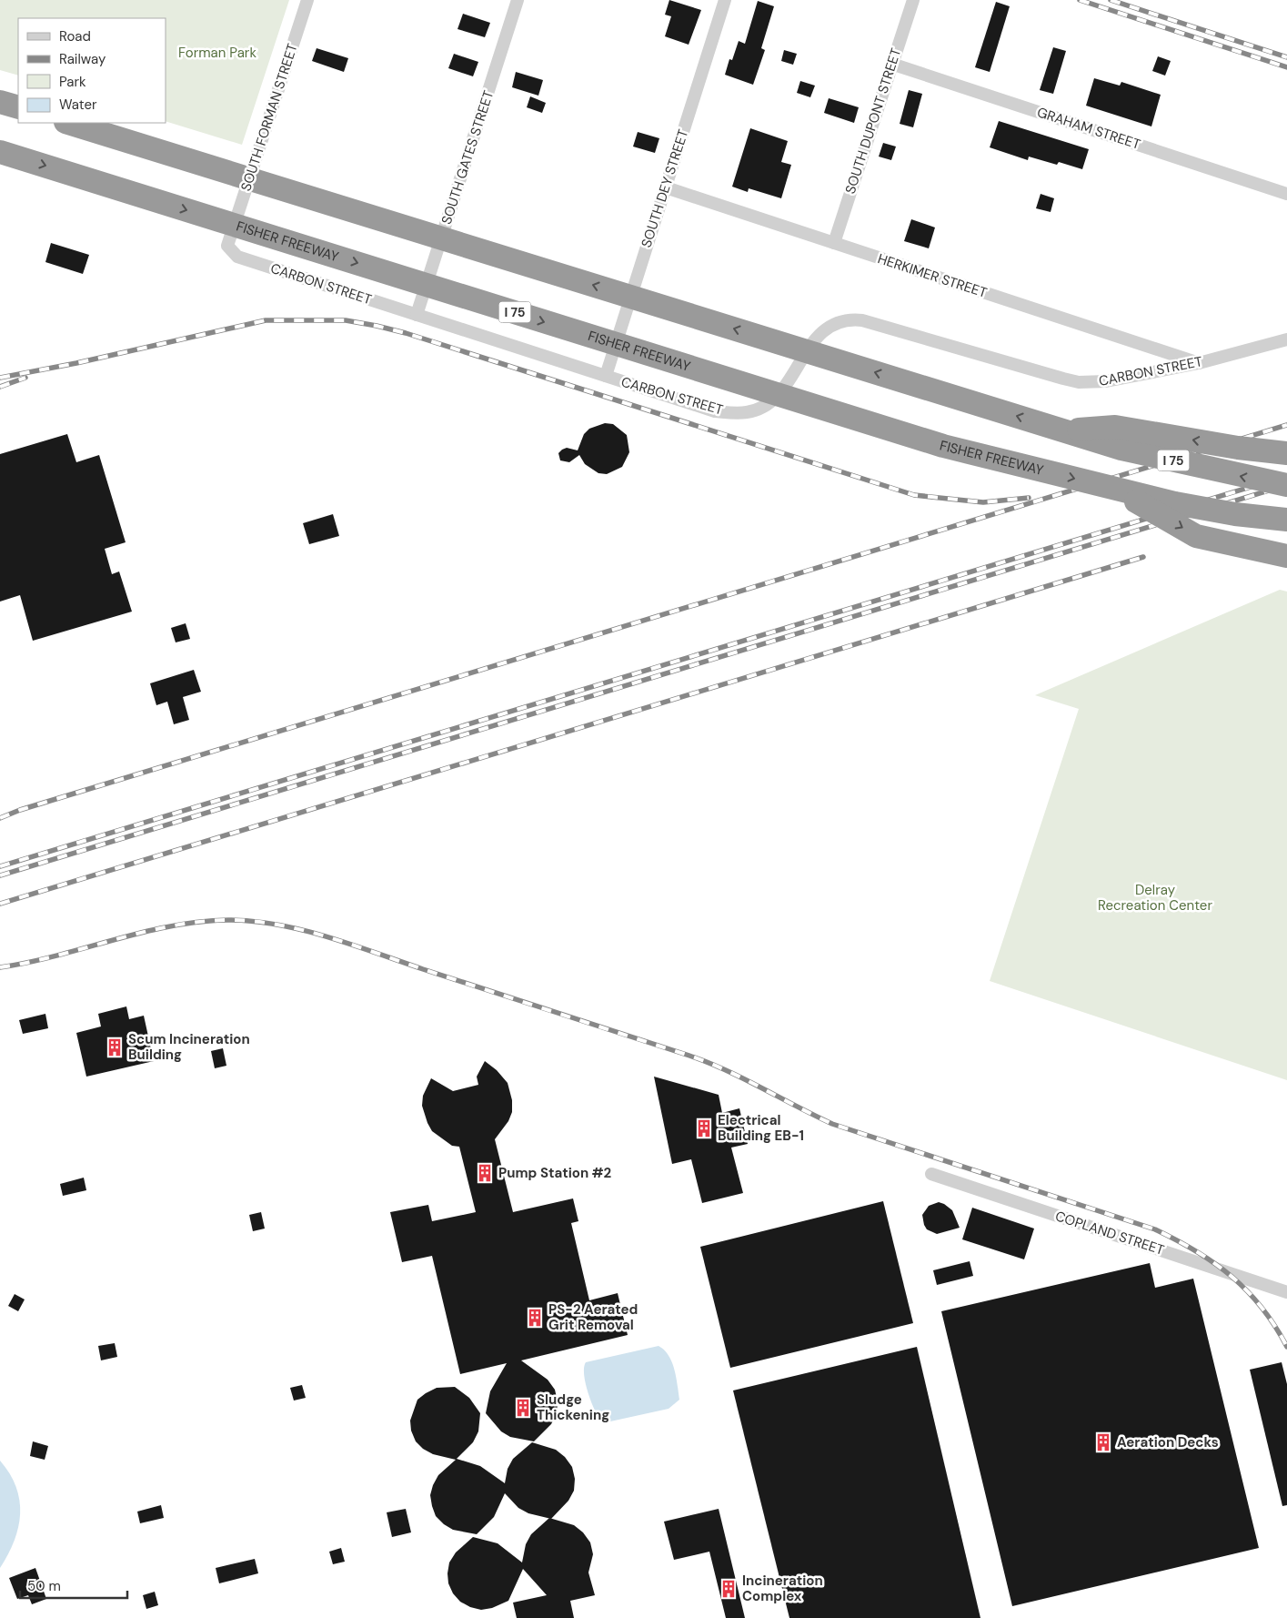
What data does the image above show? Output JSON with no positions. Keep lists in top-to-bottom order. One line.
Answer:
{"streets":{"highway":["FISHER FREEWAY","I 75"],"street":["SOUTH FORMAN STREET","SOUTH DUPONT STREET","GRAHAM STREET","SOUTH GATES STREET","SOUTH DEY STREET","HERKIMER STREET","CARBON STREET","COPLAND STREET"]},"crossings":[["SOUTH FORMAN STREET","CARBON STREET"],["SOUTH DUPONT STREET","GRAHAM STREET"],["SOUTH DUPONT STREET","HERKIMER STREET"],["SOUTH GATES STREET","CARBON STREET"],["SOUTH DEY STREET","HERKIMER STREET"],["SOUTH DEY STREET","CARBON STREET"],["HERKIMER STREET","CARBON STREET"]],"parks":["Forman Park","Delray Recreation Center"],"places":{"building":["Scum Incineration Building","Electrical Building EB-1","Pump Station #2","PS-2 Aerated Grit Removal","Sludge Thickening","Aeration Decks","Incineration Complex"]},"legend":["Road","Railway","Park","Water"],"scale_bar":"50 m"}
